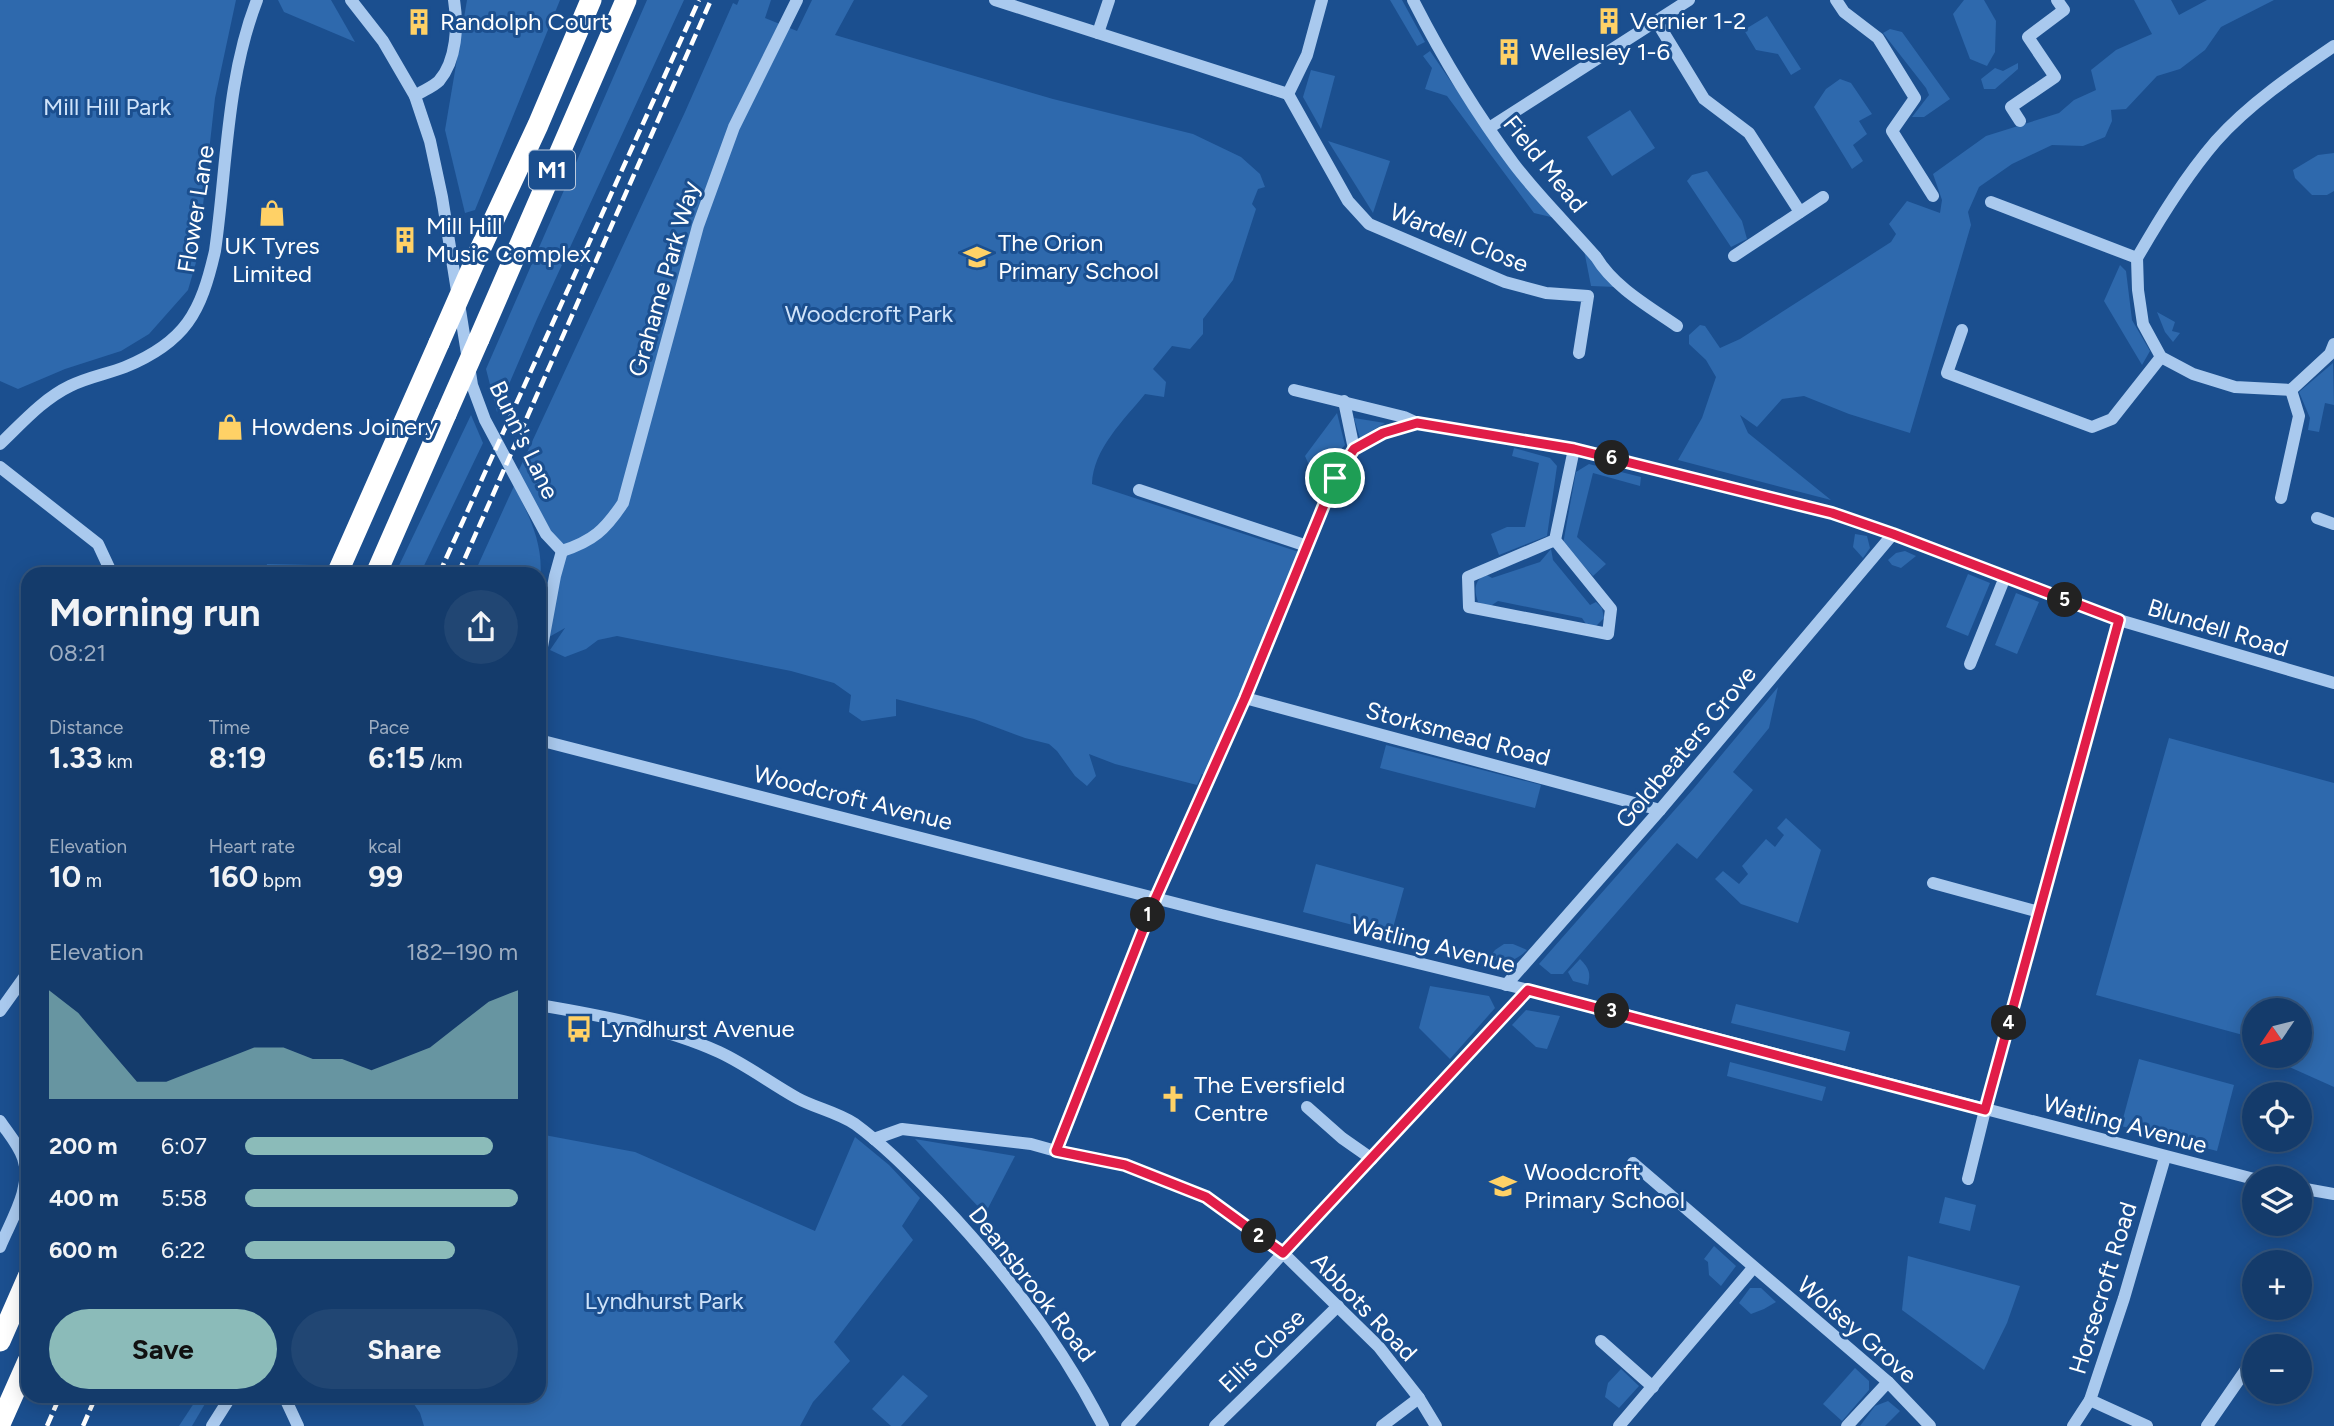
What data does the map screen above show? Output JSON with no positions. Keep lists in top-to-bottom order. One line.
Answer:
{"streets":{"highway":["M1"],"street":["Field Mead","Flower Lane","Wardell Close","Grahame Park Way","Bunn's Lane","Blundell Road","Storksmead Road","Goldbeaters Grove","Woodcroft Avenue","Watling Avenue","Deansbrook Road","Horsecroft Road","Abbots Road","Wolsey Grove","Ellis Close"]},"crossings":[["Grahame Park Way","Bunn's Lane"],["Blundell Road","Storksmead Road"],["Blundell Road","Goldbeaters Grove"],["Blundell Road","Woodcroft Avenue"],["Blundell Road","Watling Avenue"],["Blundell Road","Abbots Road"],["Storksmead Road","Goldbeaters Grove"],["Goldbeaters Grove","Watling Avenue"],["Woodcroft Avenue","Watling Avenue"],["Watling Avenue","Horsecroft Road"],["Abbots Road","Ellis Close"]],"parks":["Mill Hill Park","Woodcroft Park","Lyndhurst Park"],"places":{"building":["Vernier 1-2","Randolph Court","Wellesley 1-6","Mill Hill Music Complex"],"shop":["UK Tyres Limited","Howdens Joinery"],"school or university":["The Orion Primary School","Woodcroft Primary School"],"bus stop":["Lyndhurst Avenue"],"church":["The Eversfield Centre"]},"north":"bottom left","page":{"pins":["6","5","1","3","4","2"],"heading":["Morning run","08:21"],"stats":[["Distance","1.33 km"],["Time","8:19"],["Pace","6:15 /km"],["Elevation","10 m"],["Heart rate","160 bpm"],["kcal","99"]],"chart":["Elevation","182–190 m"],"map_buttons":["+","−"],"list":[{"name":"200 m","note":"6:07"},{"name":"400 m","note":"5:58"},{"name":"600 m","note":"6:22"}],"buttons":["Save","Share"]}}
